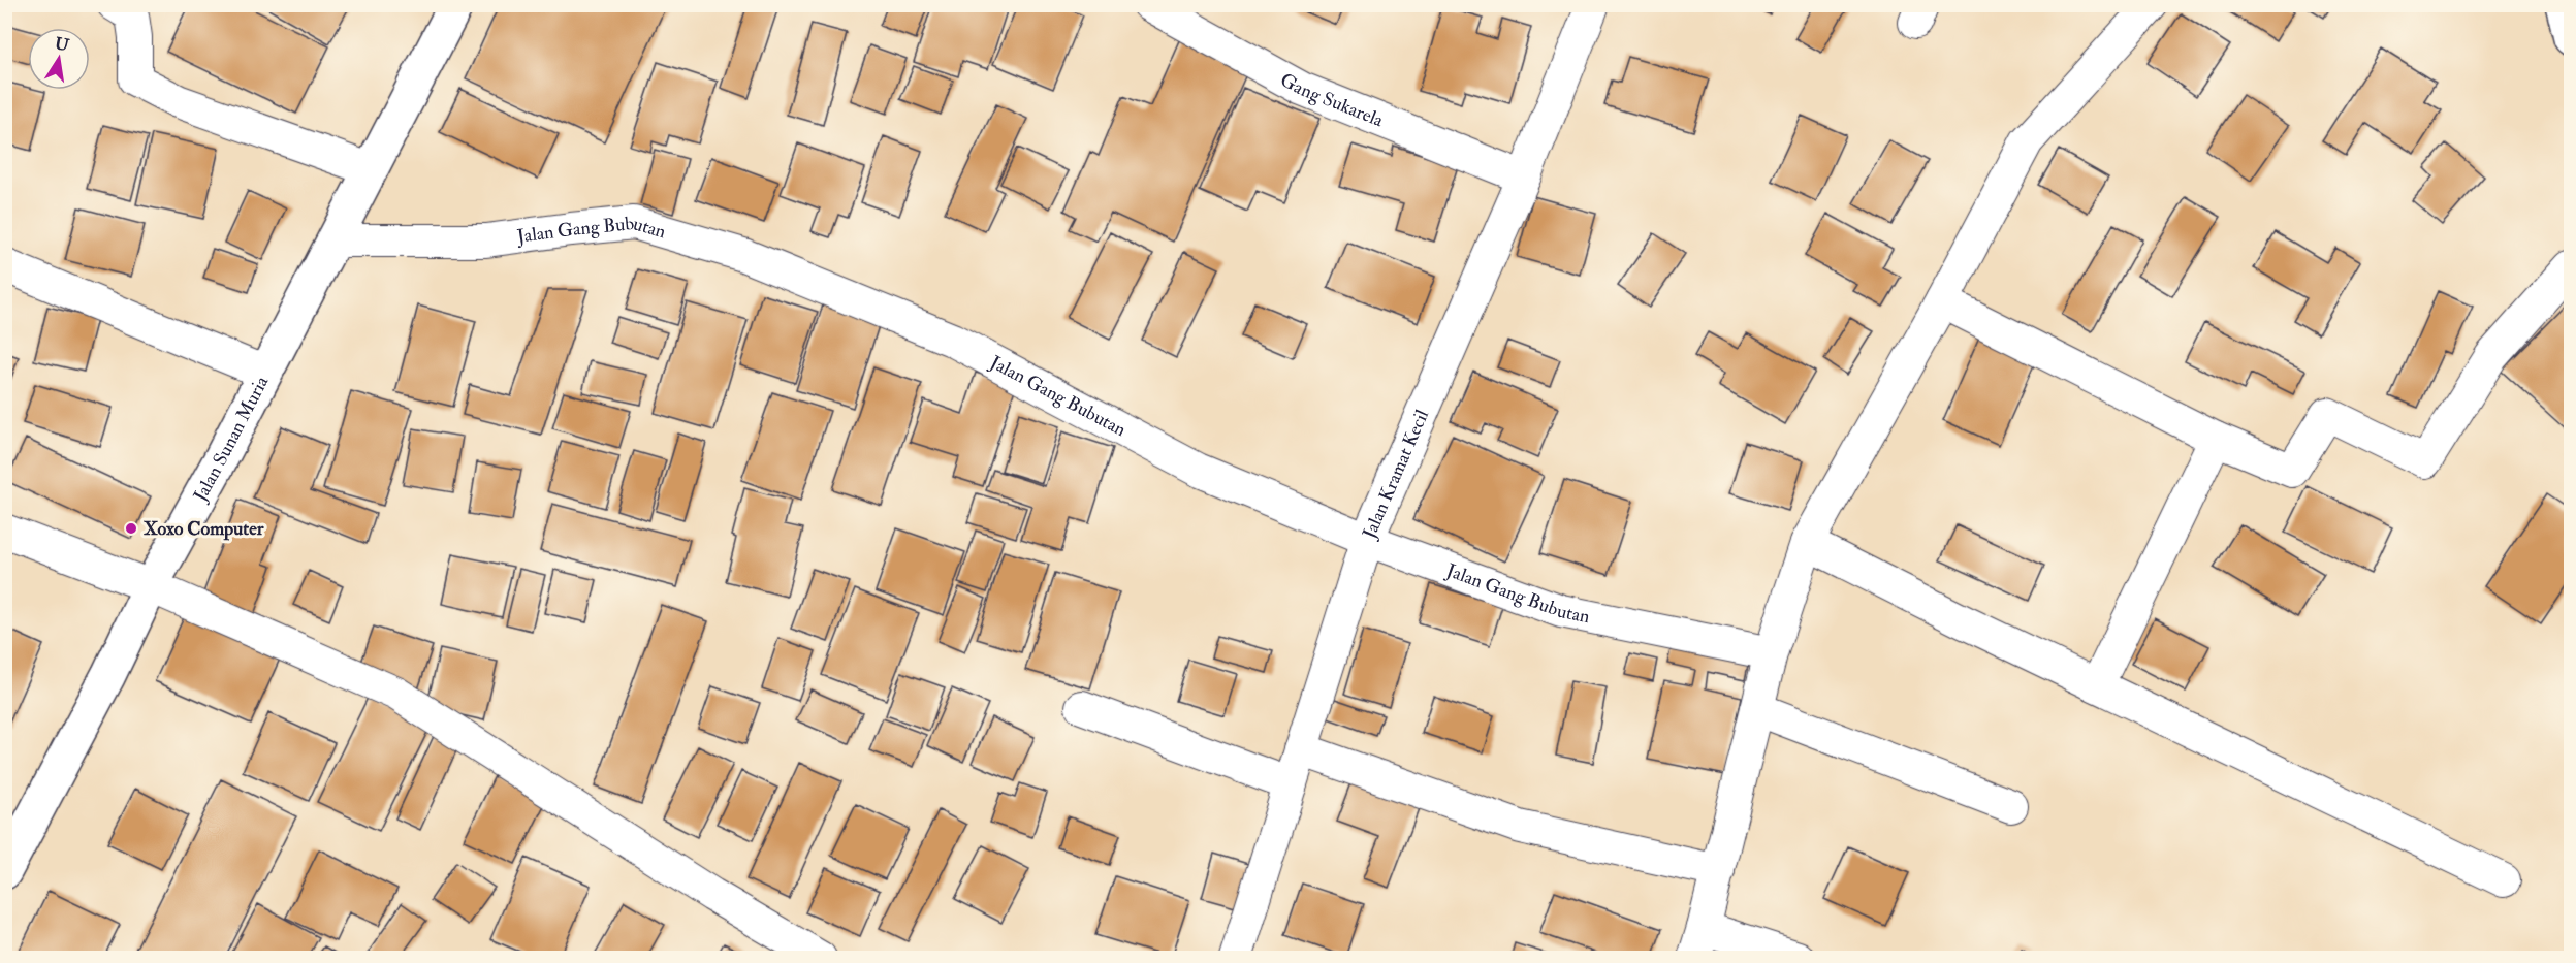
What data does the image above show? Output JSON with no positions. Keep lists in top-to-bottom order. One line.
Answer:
{"streets":{"main road":["Jalan Sunan Muria"],"street":["Gang Sukarela","Jalan Gang Bubutan","Jalan Kramat Kecil"]},"crossings":[["Gang Sukarela","Jalan Kramat Kecil"],["Jalan Gang Bubutan","Jalan Sunan Muria"],["Jalan Gang Bubutan","Jalan Kramat Kecil"]],"places":["Xoxo Computer"],"north":"top"}
